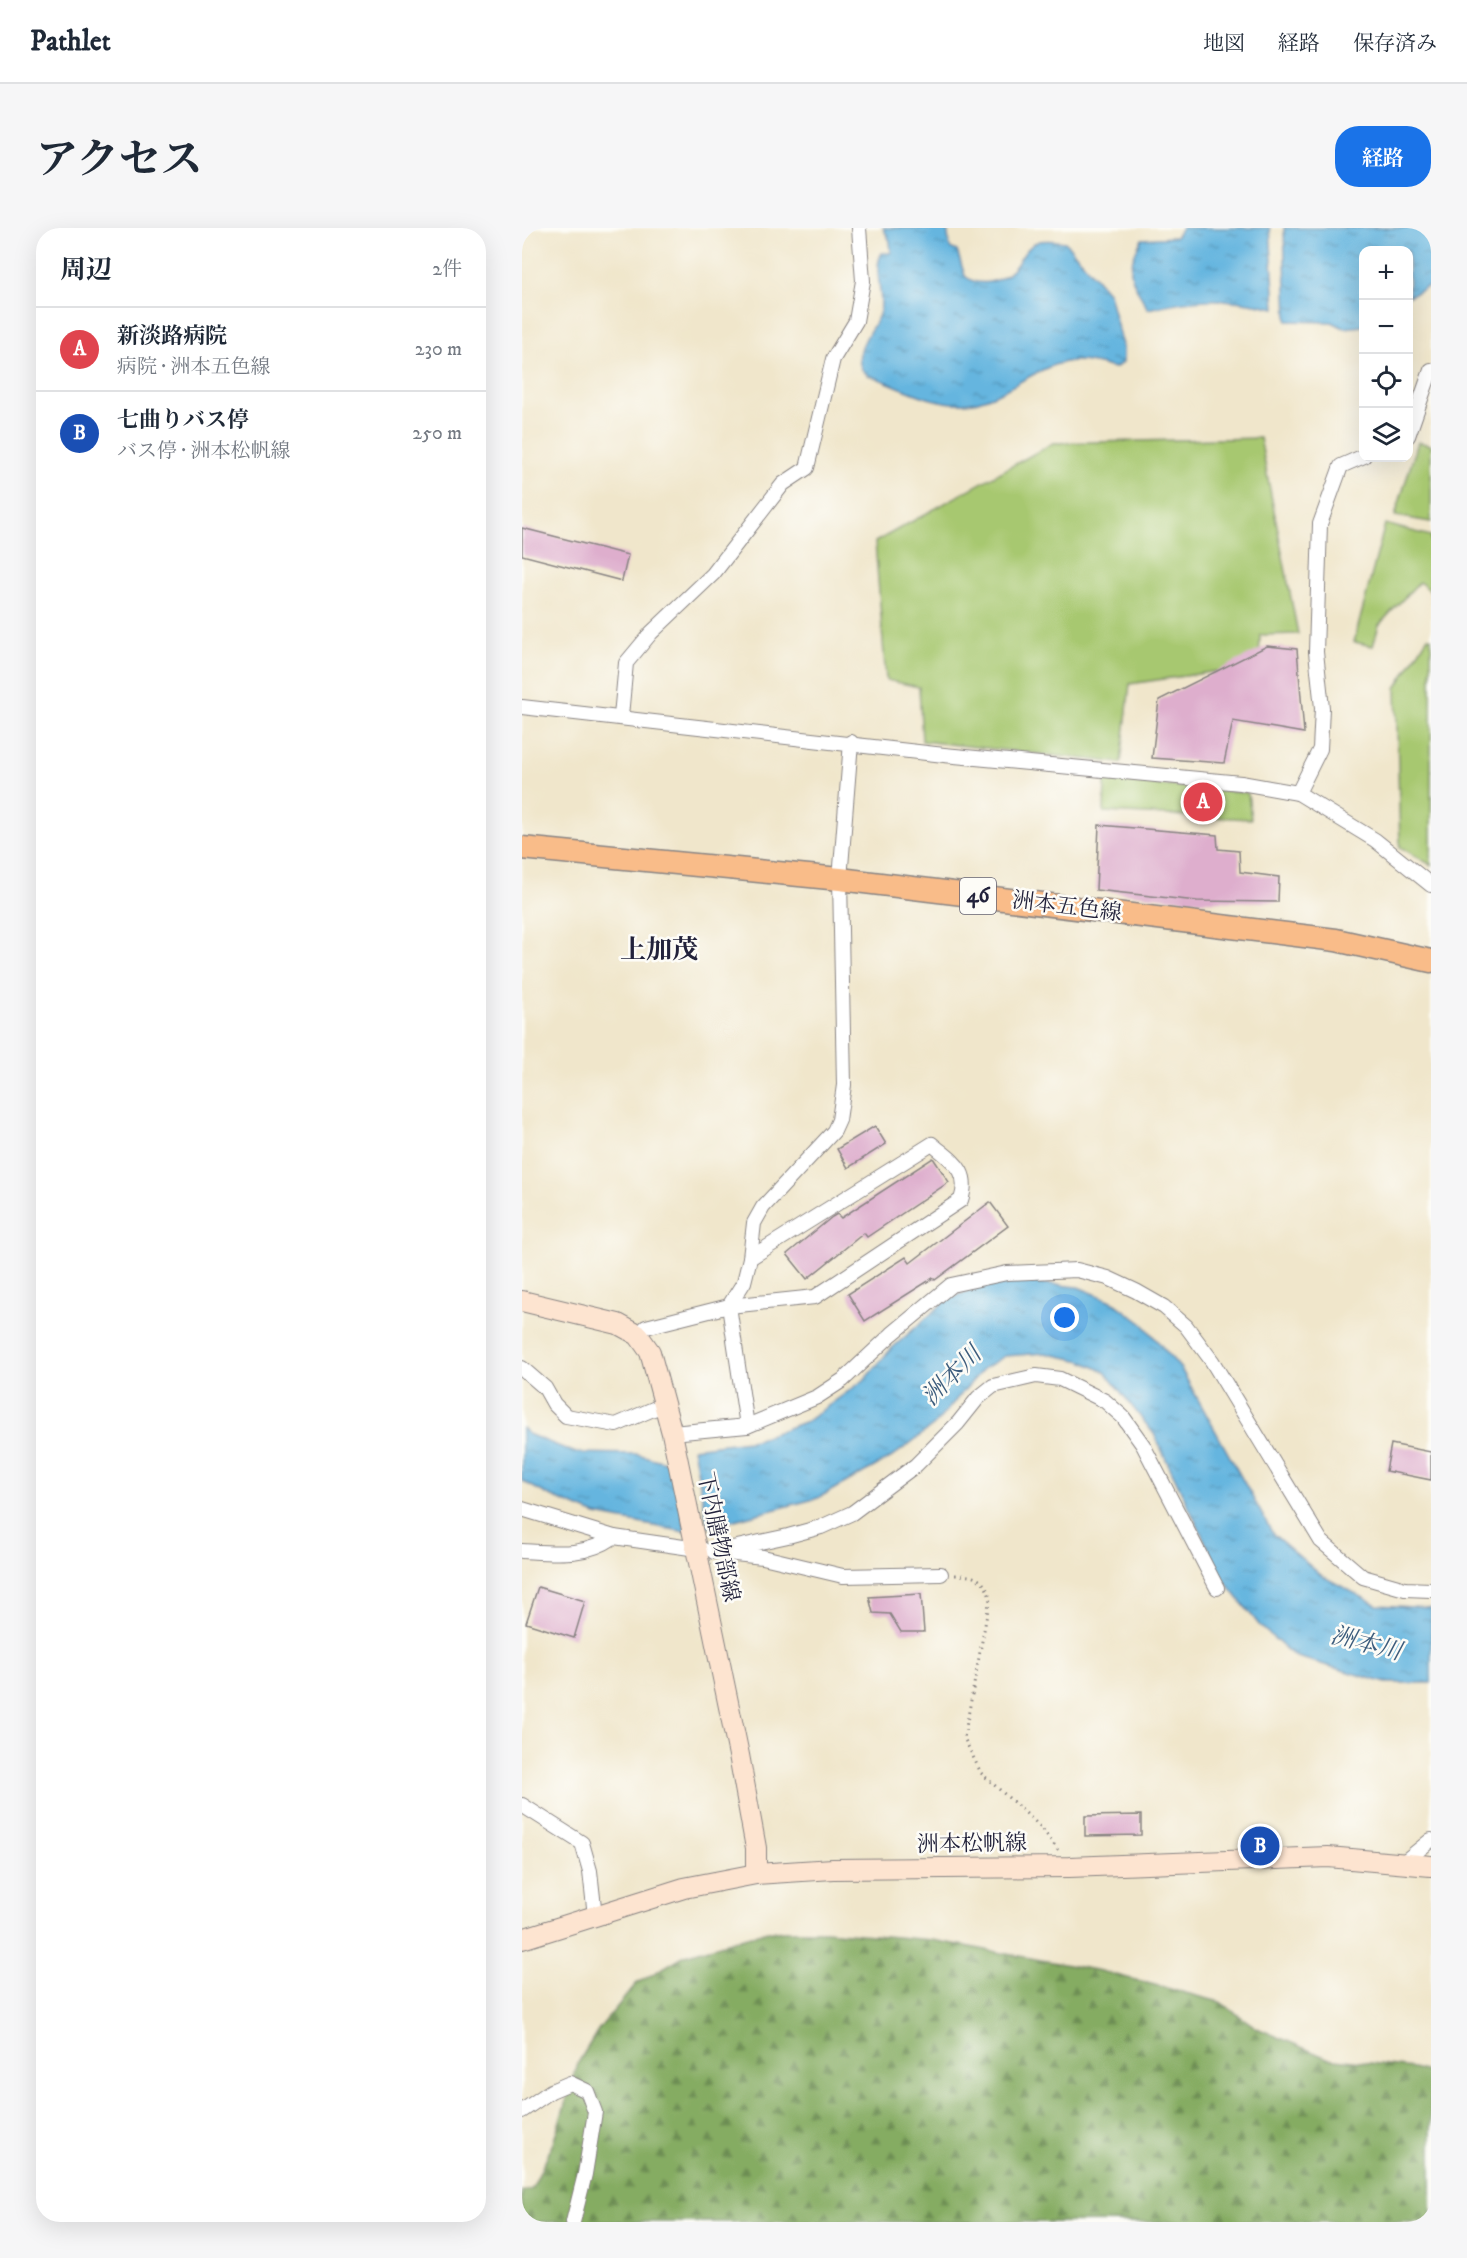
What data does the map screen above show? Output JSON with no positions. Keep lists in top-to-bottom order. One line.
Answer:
{"streets":{"main road":["46","洲本五色線","下内膳物部線","洲本松帆線"]},"crossings":[["下内膳物部線","洲本松帆線"]],"districts":["上加茂"],"water":["洲本川"],"page":{"header":"Pathlet","nav":["地図","経路","保存済み"],"title":"アクセス","buttons":"経路","heading":["周辺","2件"],"map_buttons":["+","−"],"list":[{"mark":"A","name":"新淡路病院","note":"病院 · 洲本五色線","value":"230 m"},{"mark":"B","name":"七曲りバス停","note":"バス停 · 洲本松帆線","value":"250 m"}],"pins":["A","B"]}}
